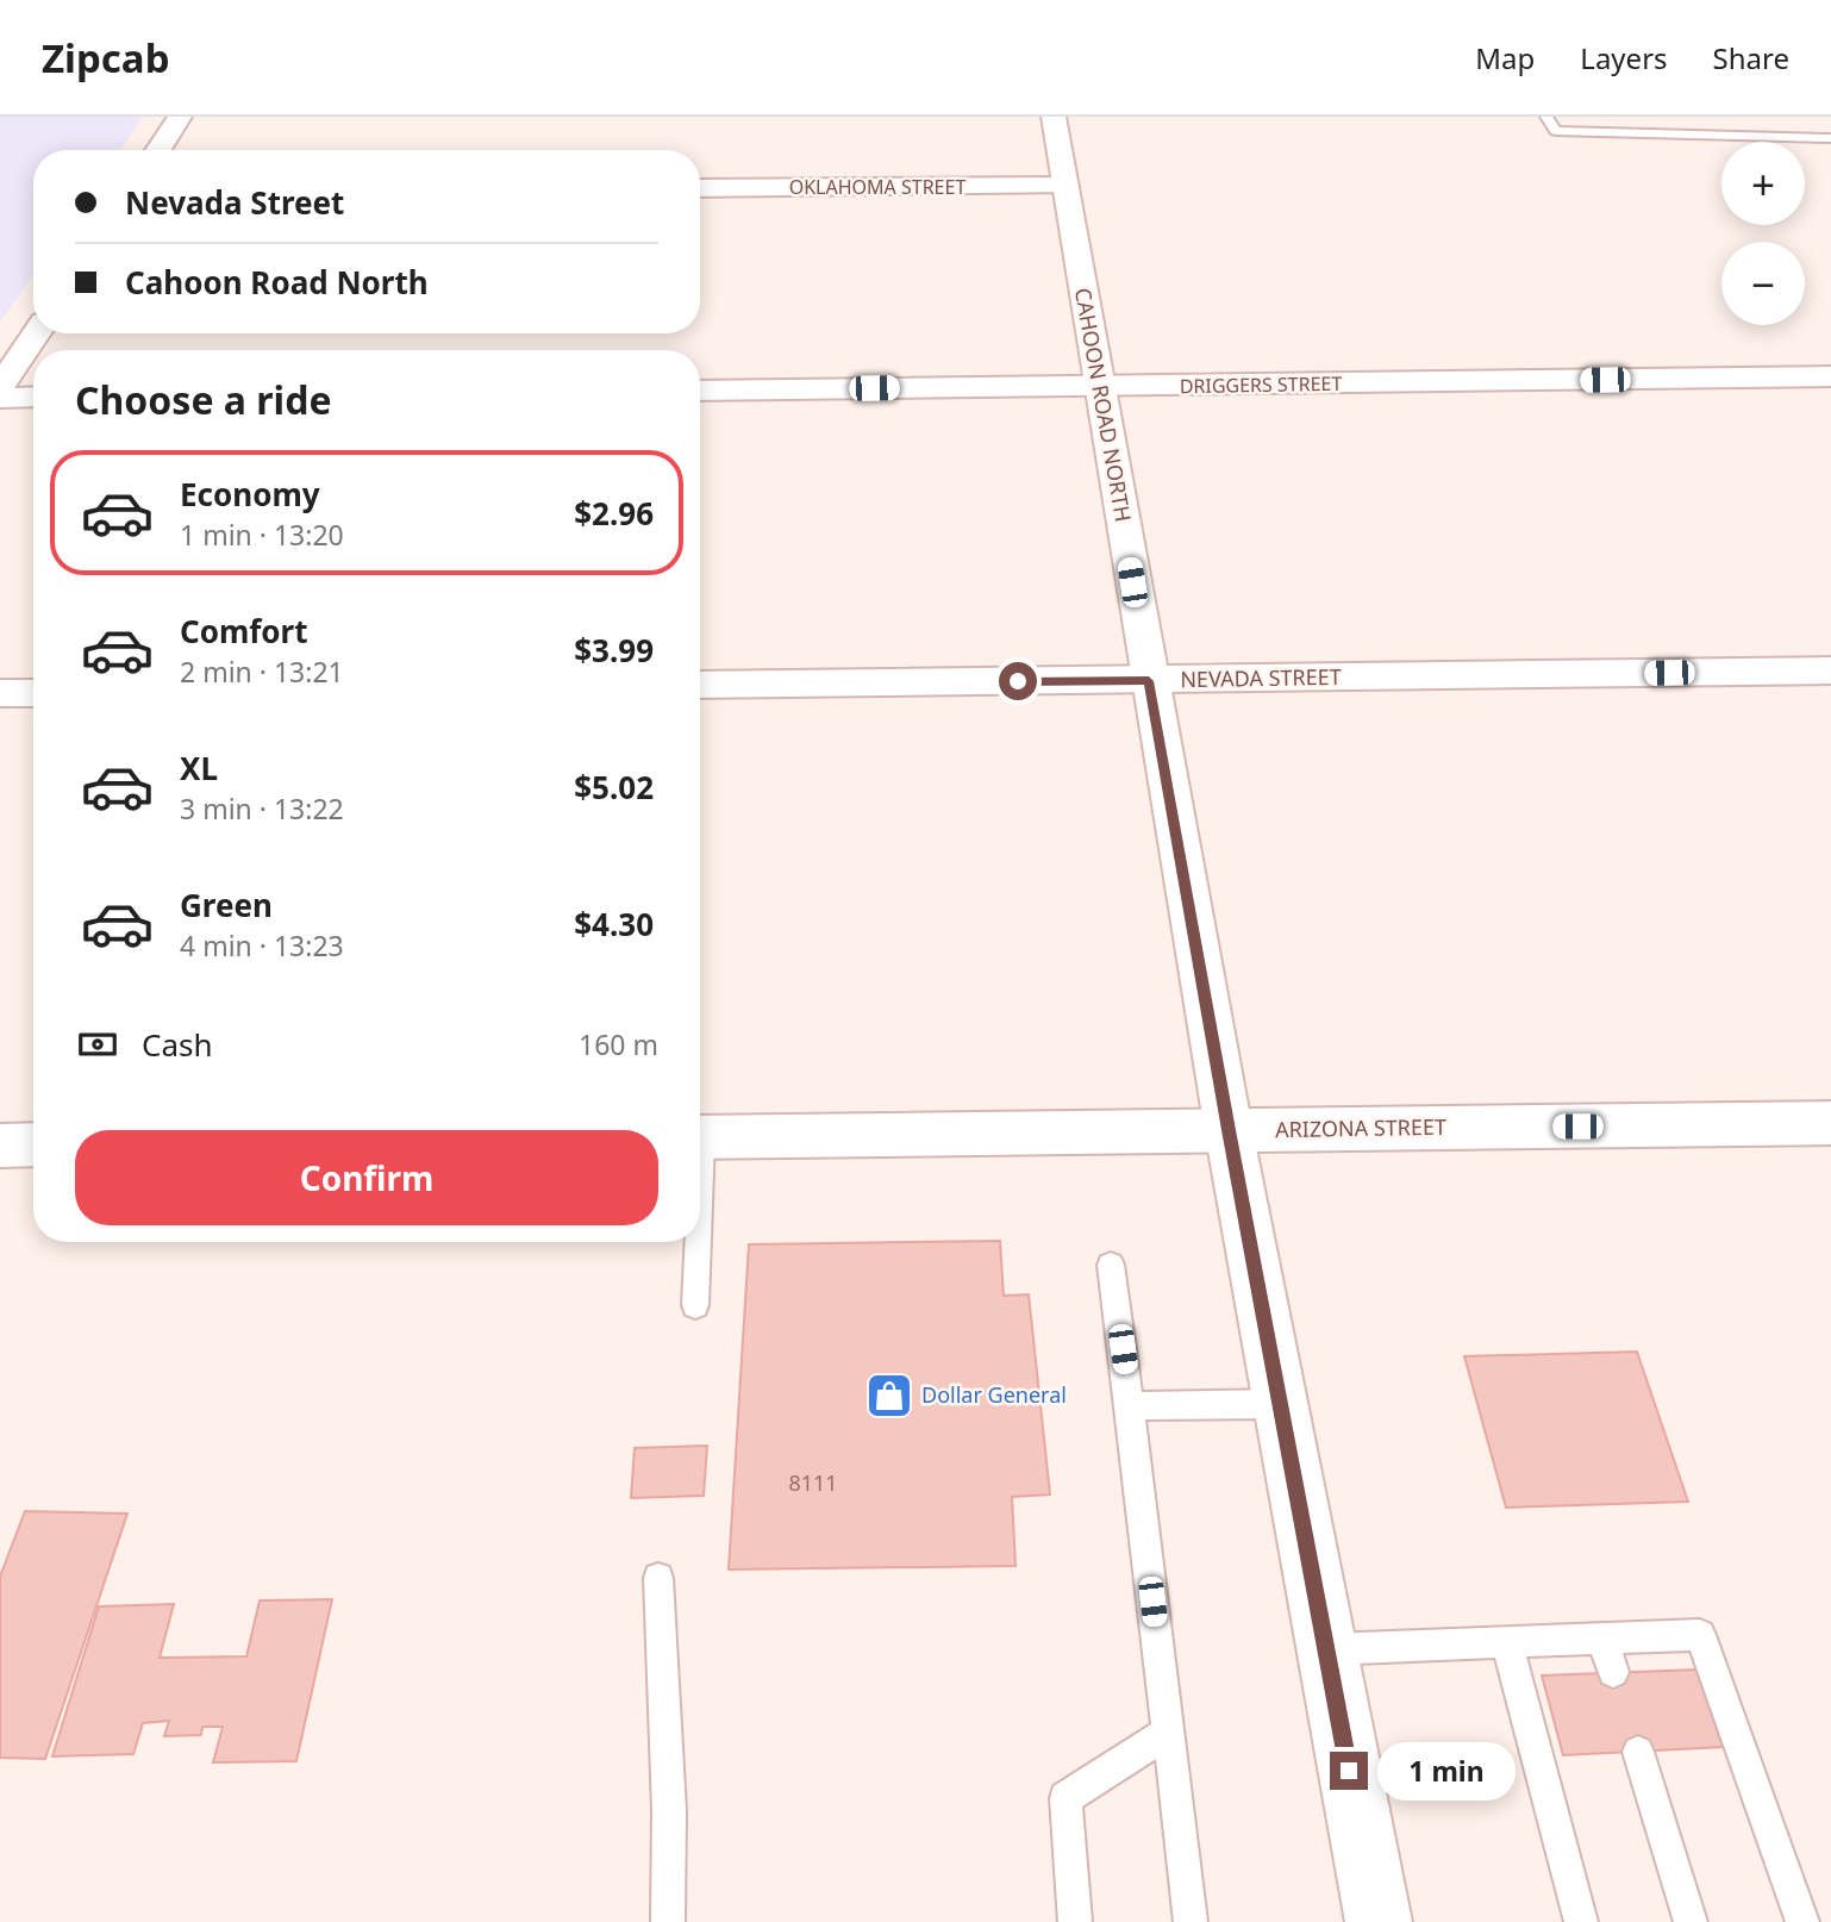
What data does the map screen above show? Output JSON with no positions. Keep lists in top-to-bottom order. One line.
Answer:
{"streets":{"street":["OKLAHOMA STREET","DRIGGERS STREET","CAHOON ROAD NORTH","NEVADA STREET","ARIZONA STREET"]},"crossings":[["OKLAHOMA STREET","CAHOON ROAD NORTH"],["DRIGGERS STREET","CAHOON ROAD NORTH"],["CAHOON ROAD NORTH","NEVADA STREET"],["CAHOON ROAD NORTH","ARIZONA STREET"]],"places":{"shop":["Dollar General"]},"house_numbers":["8111"],"page":{"header":"Zipcab","nav":["Map","Layers","Share"],"map_buttons":["+","−"],"banner":["Nevada Street","Cahoon Road North"],"heading":"Choose a ride","list":[{"name":"Economy","note":"1 min · 13:20","value":"$2.96"},{"name":"Comfort","note":"2 min · 13:21","value":"$3.99"},{"name":"XL","note":"3 min · 13:22","value":"$5.02"},{"name":"Green","note":"4 min · 13:23","value":"$4.30"}],"pay":["Cash","160 m"],"buttons":"Confirm","bubble":"1 min"}}
